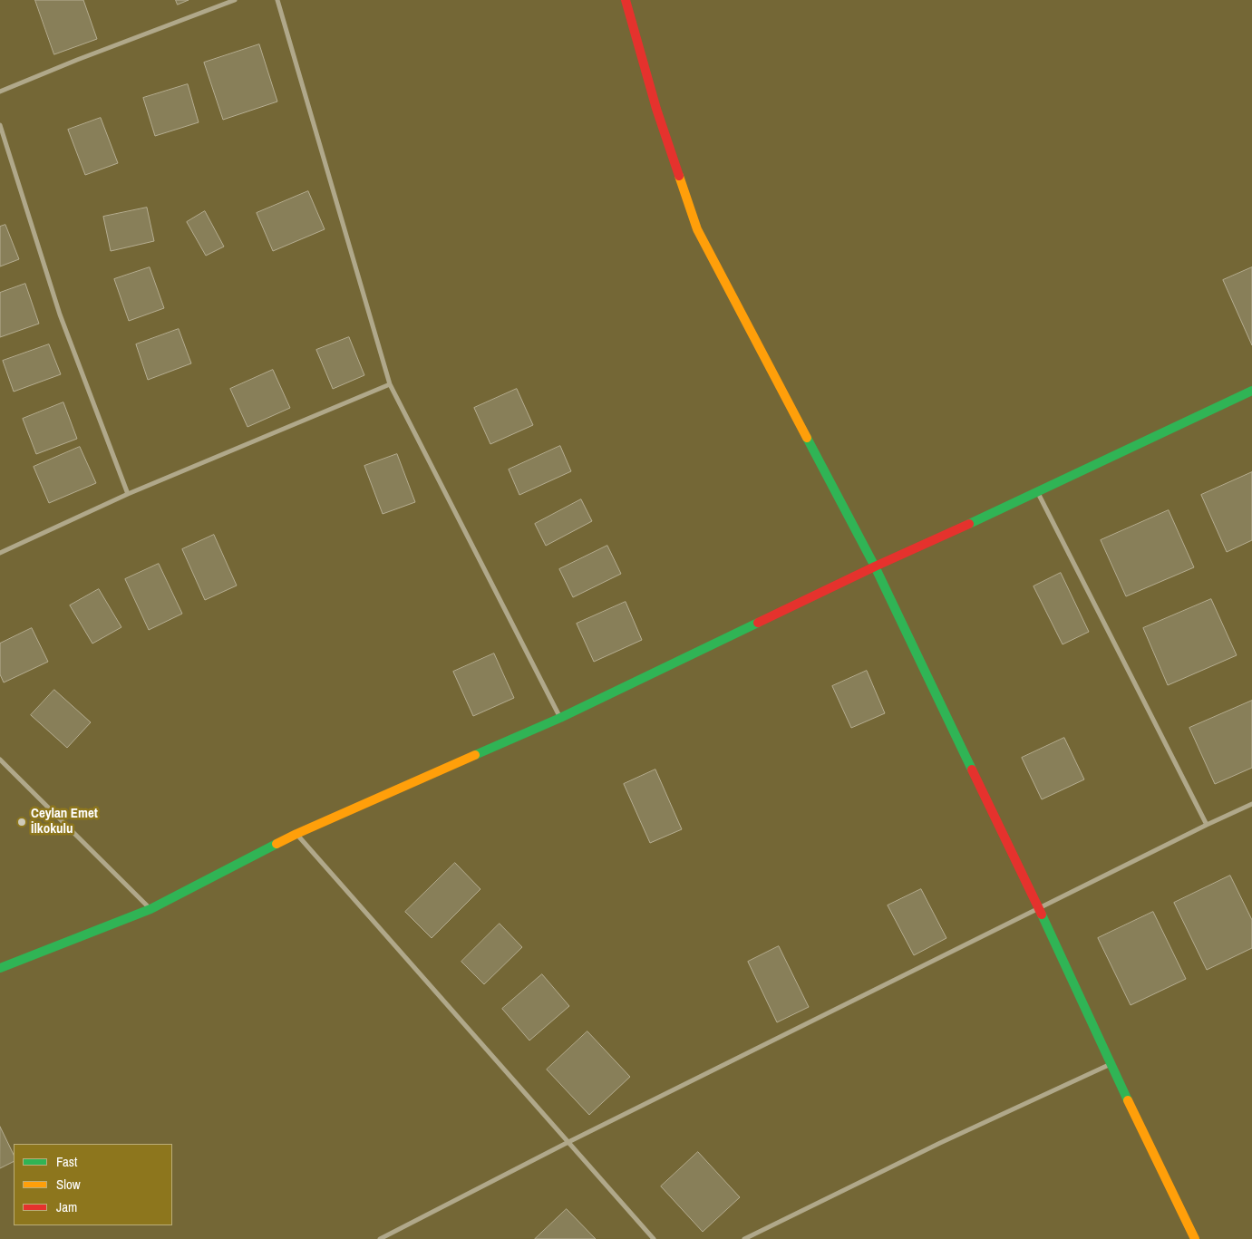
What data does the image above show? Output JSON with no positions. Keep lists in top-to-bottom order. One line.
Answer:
{"places":["Ceylan Emet İlkokulu"],"legend":["Fast","Slow","Jam"]}
